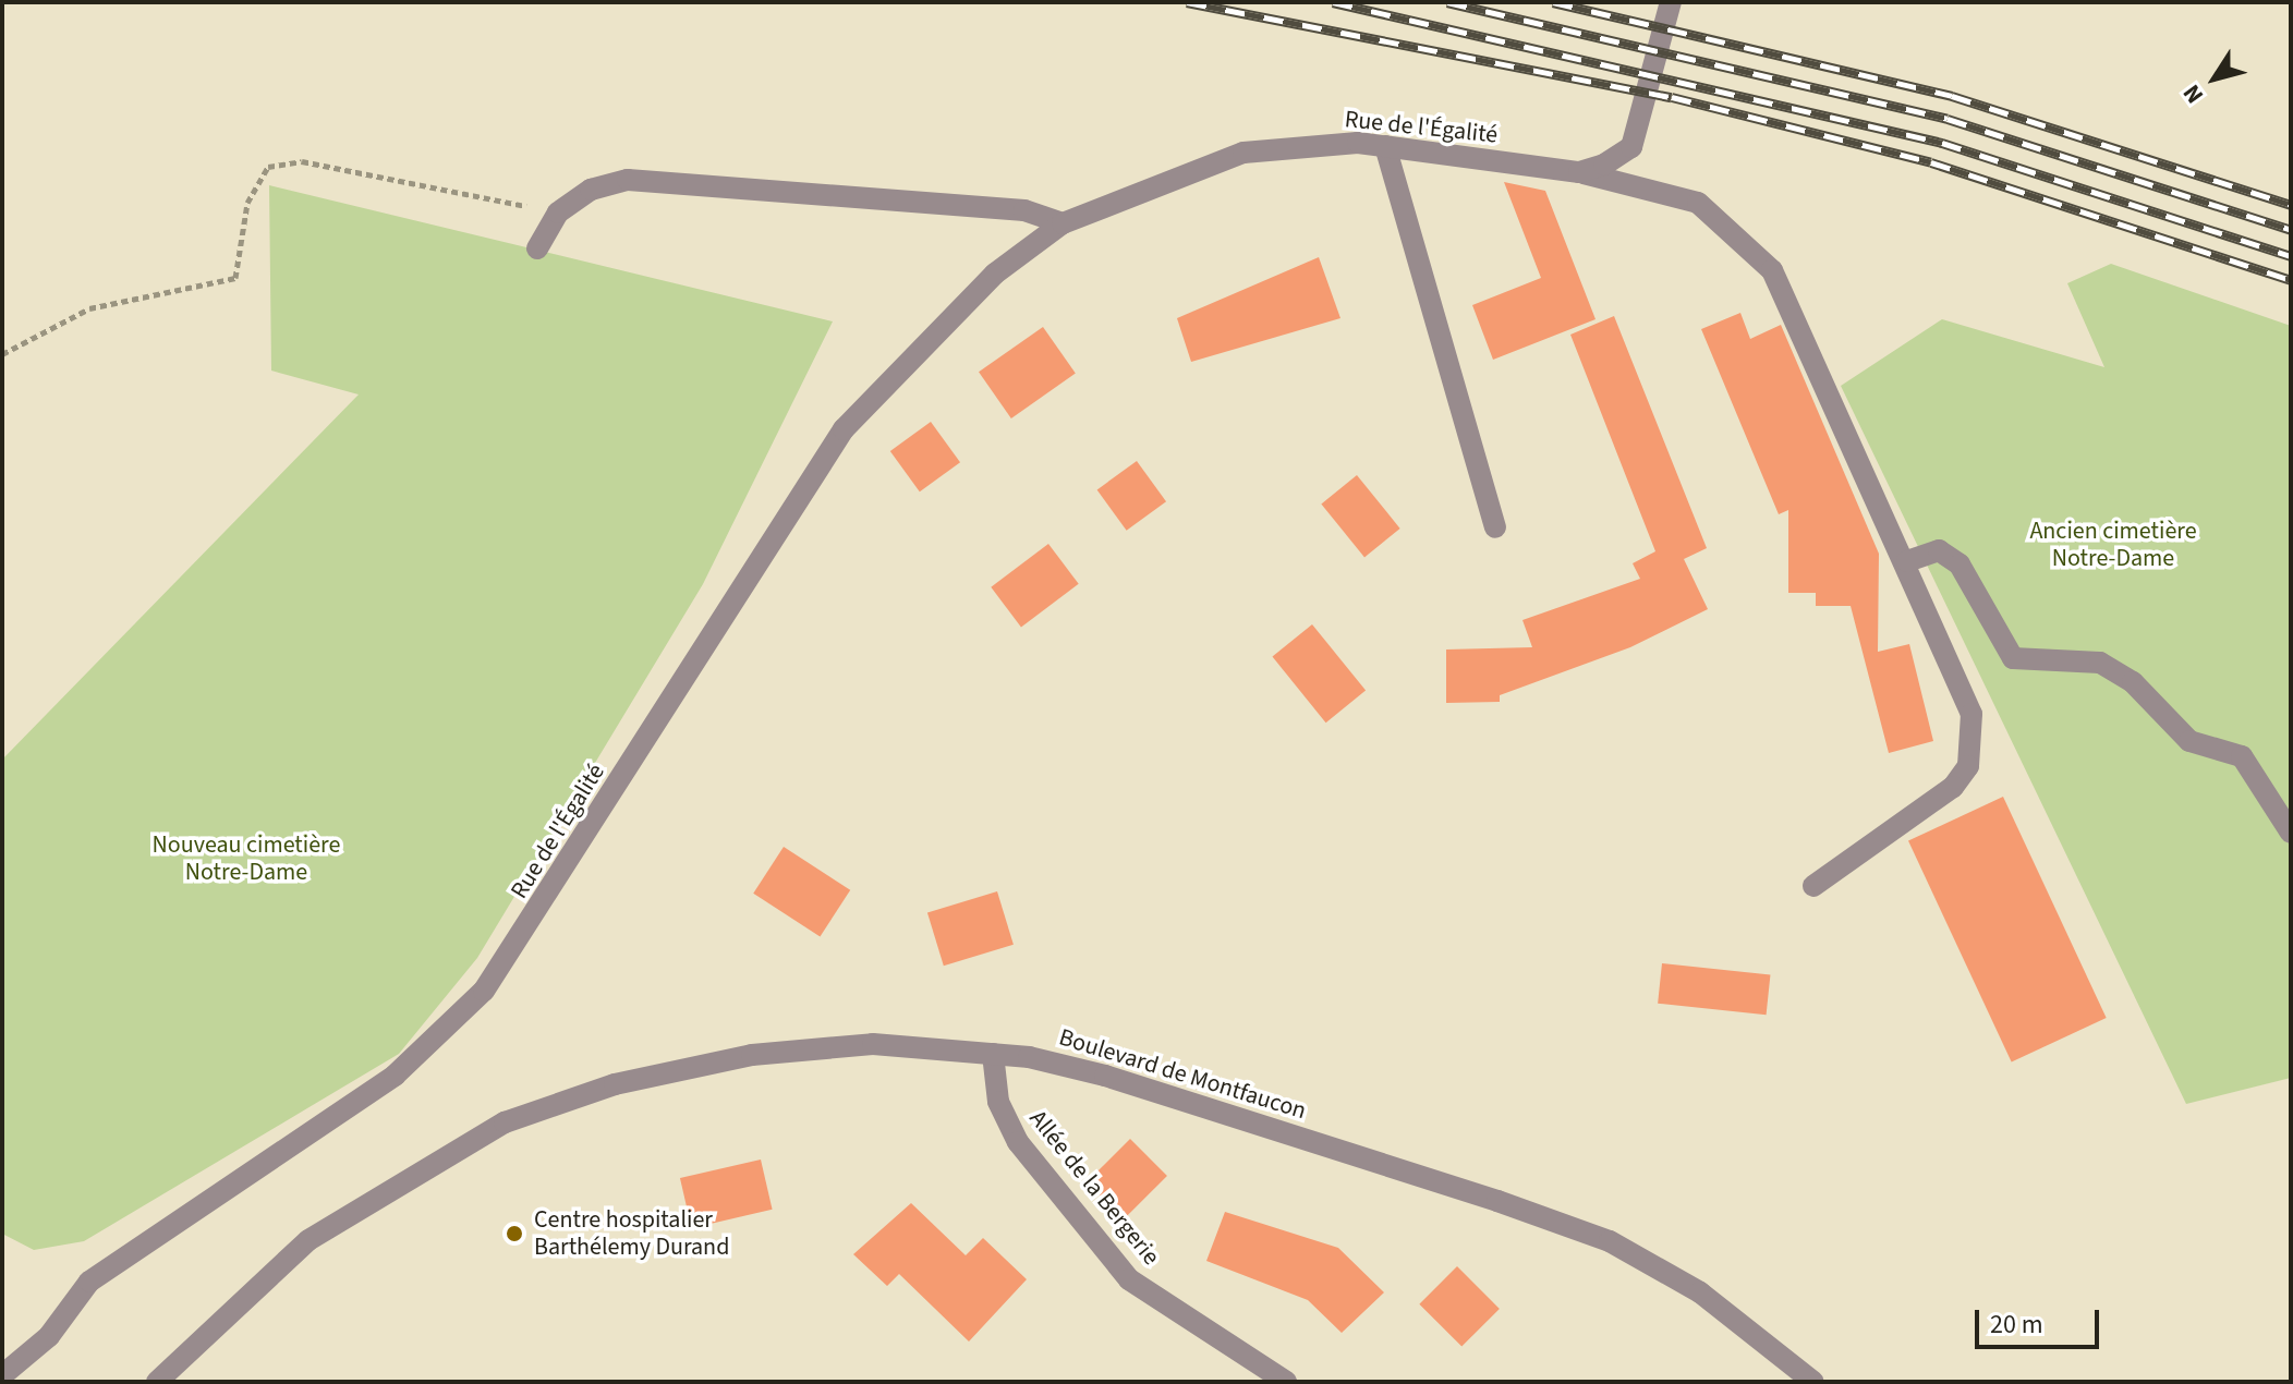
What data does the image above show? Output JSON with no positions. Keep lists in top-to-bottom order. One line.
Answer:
{"streets":{"street":["Rue de l'Égalité","Boulevard de Montfaucon","Allée de la Bergerie"]},"crossings":[["Boulevard de Montfaucon","Allée de la Bergerie"]],"parks":["Ancien cimetière Notre-Dame","Nouveau cimetière Notre-Dame"],"places":["Centre hospitalier Barthélemy Durand"],"scale_bar":"20 m","north":"bottom left"}
